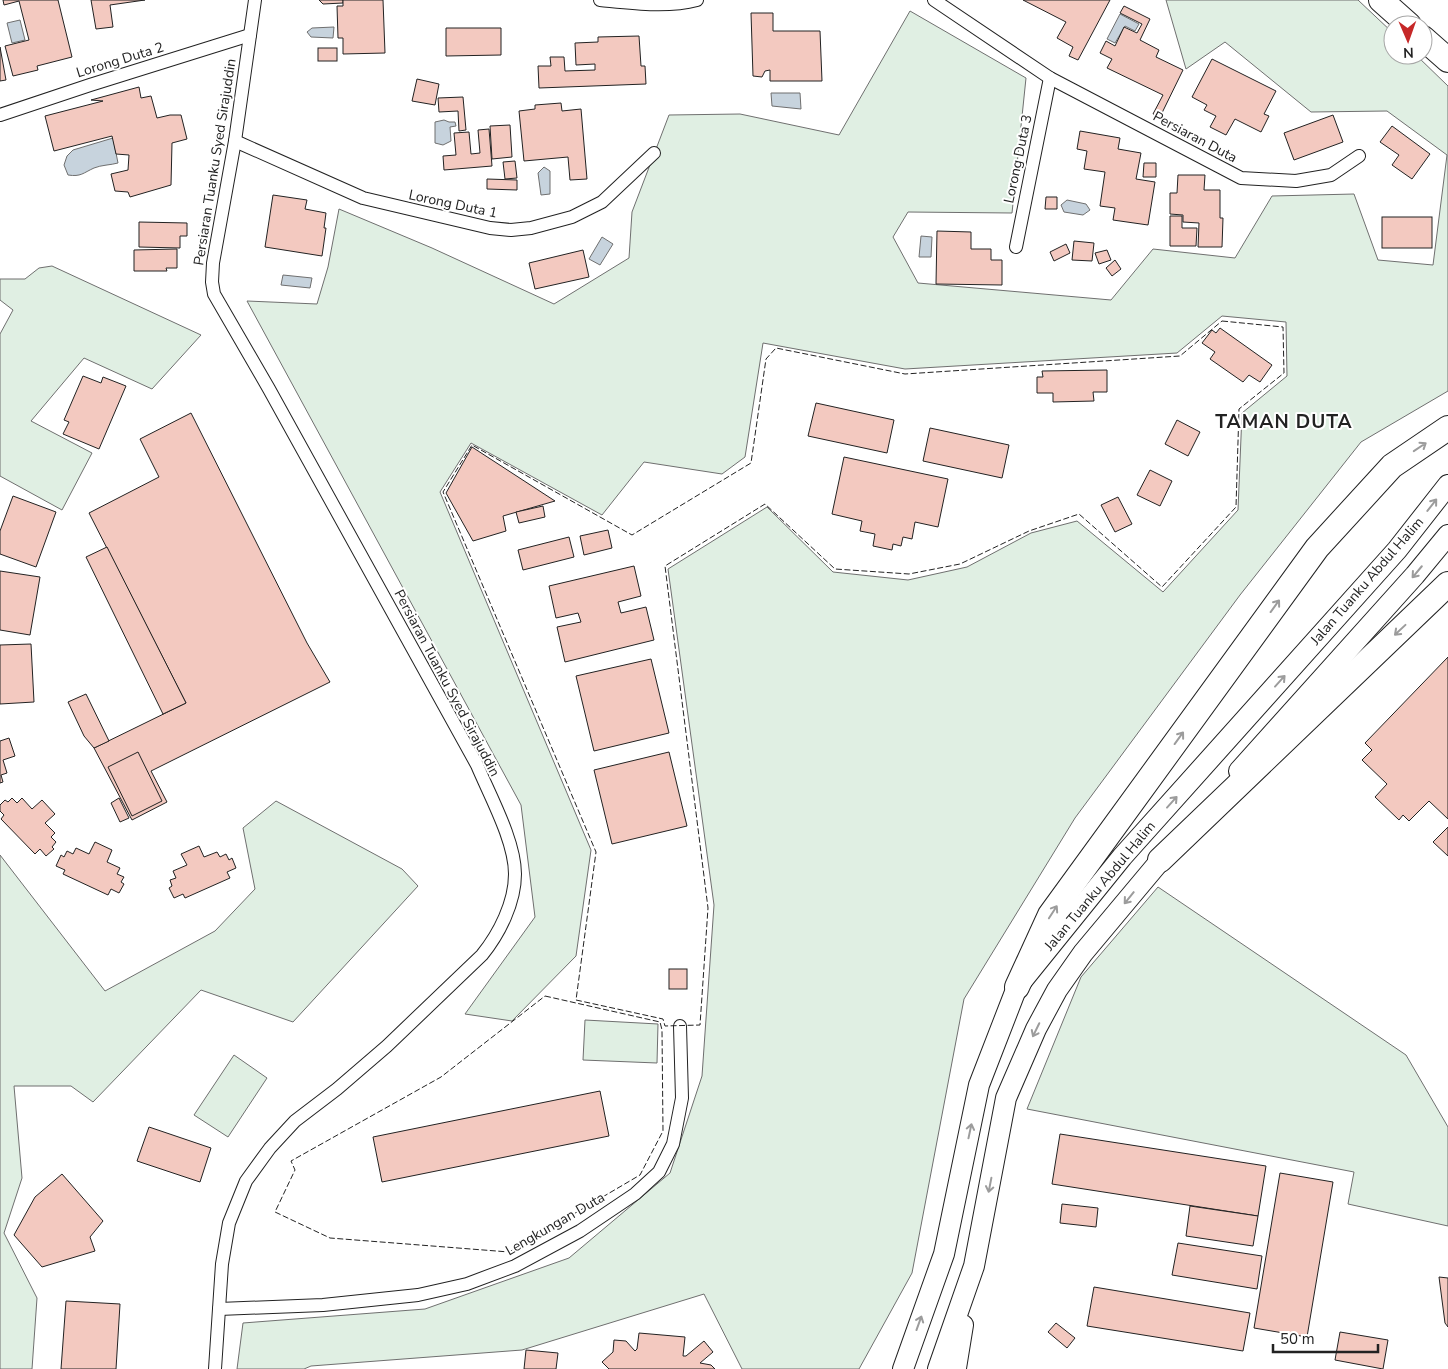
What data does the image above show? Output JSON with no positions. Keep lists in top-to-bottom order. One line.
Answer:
{"streets":{"main road":["Jalan Tuanku Abdul Halim"],"street":["Lorong Duta 2","Persiaran Duta","Lorong Duta 3","Persiaran Tuanku Syed Sirajuddin","Lorong Duta 1","Lengkungan Duta"]},"crossings":[["Lorong Duta 2","Persiaran Tuanku Syed Sirajuddin"],["Persiaran Duta","Lorong Duta 3"],["Persiaran Tuanku Syed Sirajuddin","Lorong Duta 1"],["Persiaran Tuanku Syed Sirajuddin","Lengkungan Duta"]],"districts":["TAMAN DUTA"],"scale_bar":"50 m","north":"bottom"}
